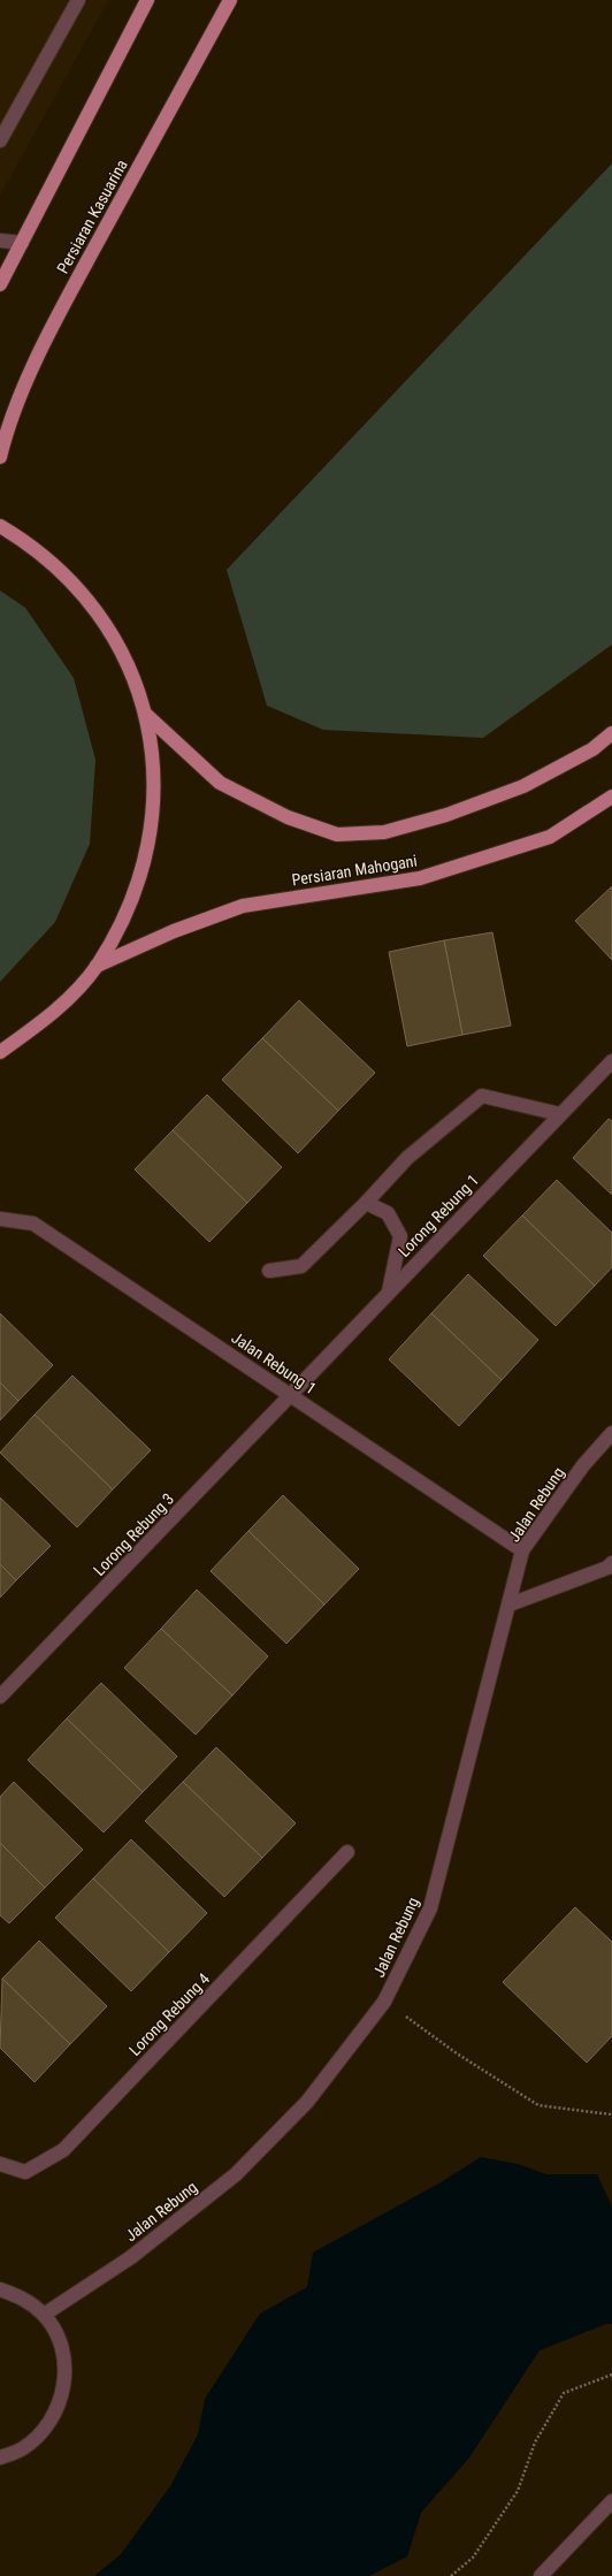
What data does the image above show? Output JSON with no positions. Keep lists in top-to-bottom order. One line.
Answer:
{"streets":{"main road":["Persiaran Kasuarina","Persiaran Mahogani"],"street":["Lorong Rebung 1","Jalan Rebung 1","Jalan Rebung","Lorong Rebung 3","Lorong Rebung 4"]},"crossings":[["Lorong Rebung 1","Jalan Rebung 1"],["Lorong Rebung 1","Lorong Rebung 3"],["Jalan Rebung 1","Jalan Rebung"],["Jalan Rebung 1","Lorong Rebung 3"]]}
